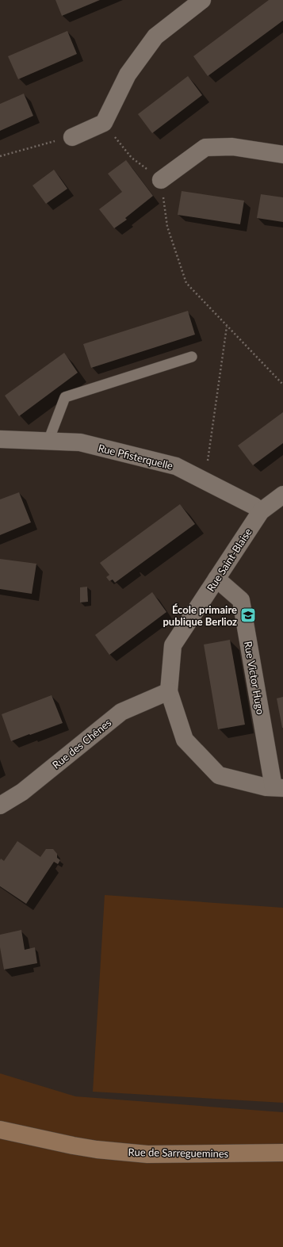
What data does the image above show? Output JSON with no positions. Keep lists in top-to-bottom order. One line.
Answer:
{"streets":{"main road":["Rue de Sarreguemines"],"street":["Rue Pfisterquelle","Rue Saint-Blaise","Rue Victor Hugo","Rue des Chênes"]},"crossings":[["Rue Pfisterquelle","Rue Saint-Blaise"],["Rue Saint-Blaise","Rue Victor Hugo"],["Rue Saint-Blaise","Rue des Chênes"]],"places":{"school or university":["École primaire publique Berlioz"]}}
